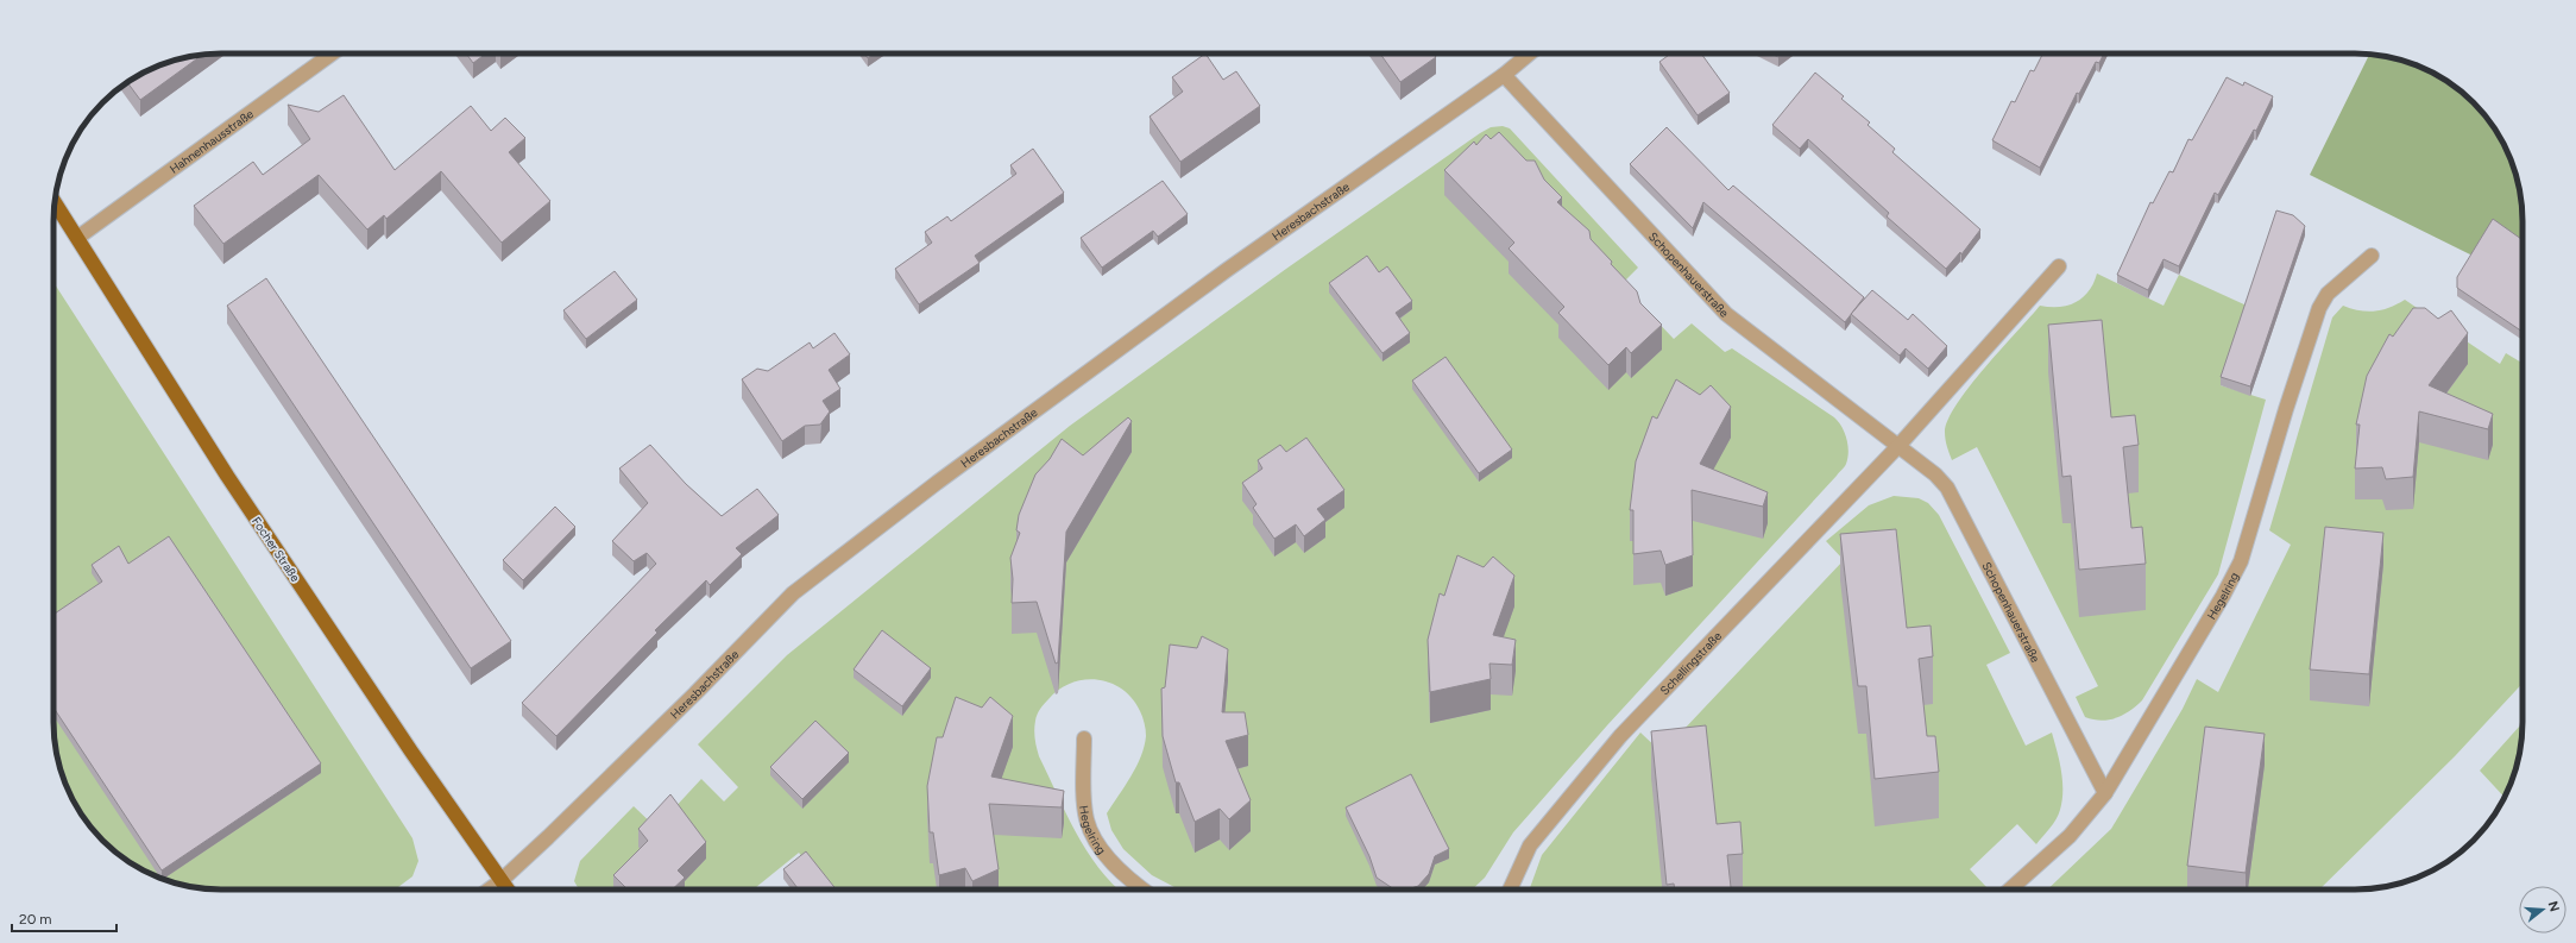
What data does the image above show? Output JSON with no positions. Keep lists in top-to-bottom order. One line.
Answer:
{"streets":{"main road":["Focher Straße"],"street":["Hahnenhausstraße","Heresbachstraße","Schopenhauerstraße","Hegelring","Schellingstraße"]},"crossings":[["Hahnenhausstraße","Focher Straße"],["Heresbachstraße","Schopenhauerstraße"],["Heresbachstraße","Focher Straße"],["Schopenhauerstraße","Hegelring"],["Schopenhauerstraße","Schellingstraße"]],"scale_bar":"20 m","north":"right"}
